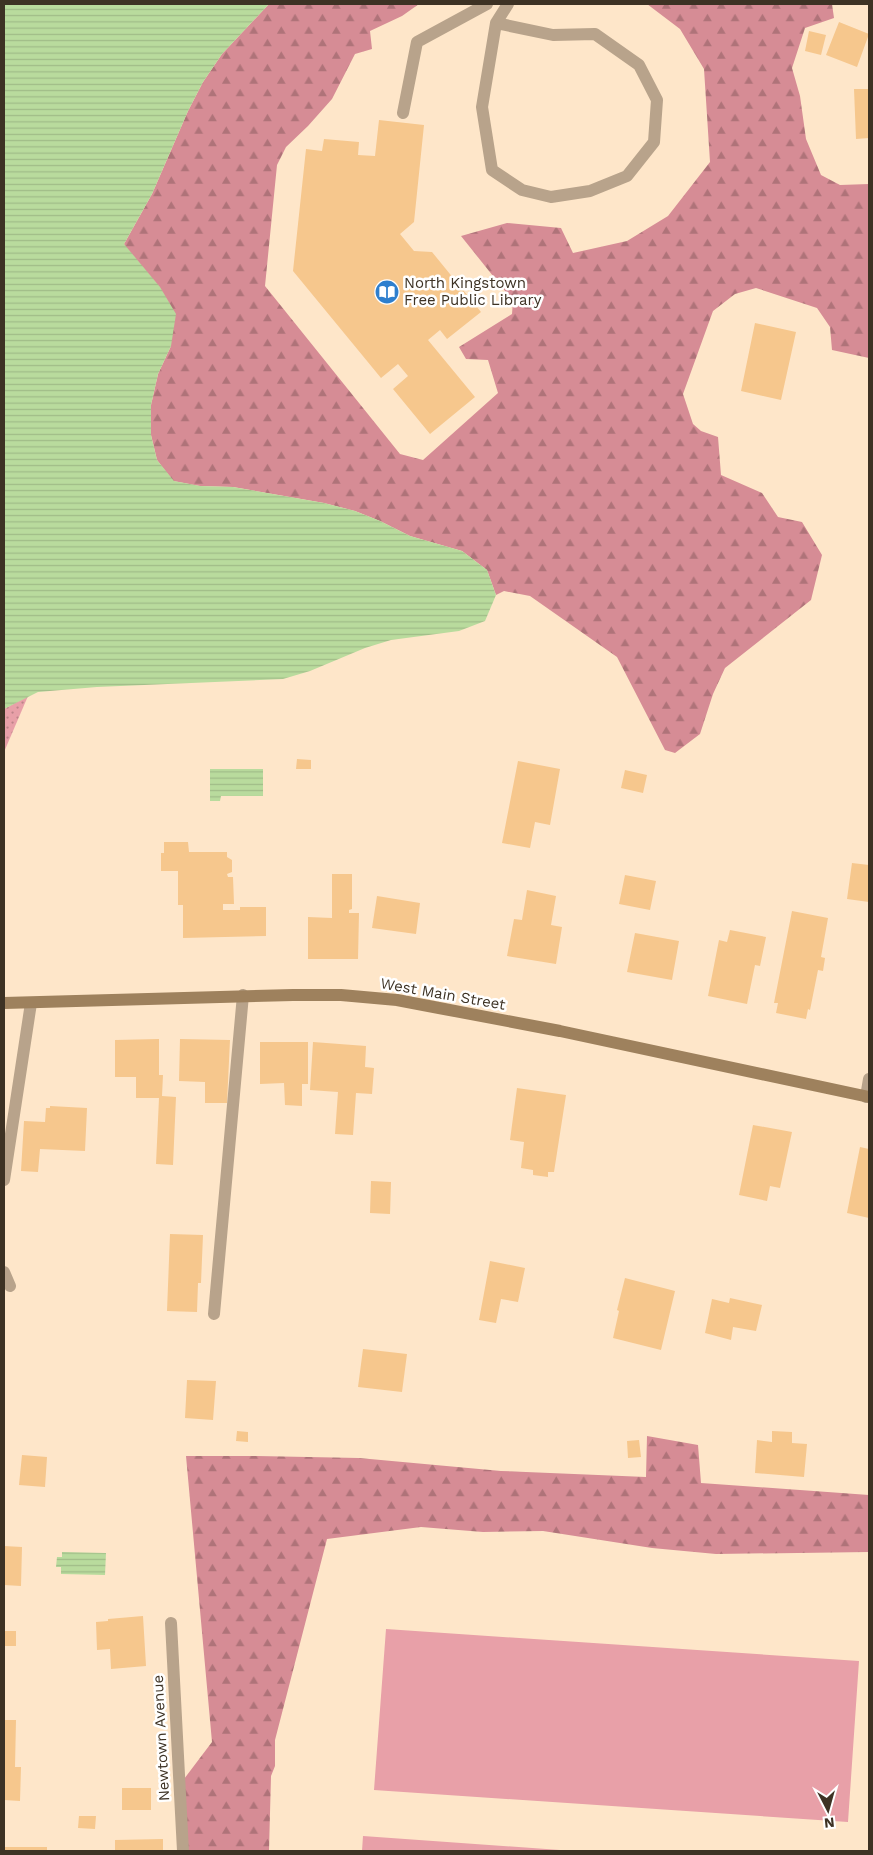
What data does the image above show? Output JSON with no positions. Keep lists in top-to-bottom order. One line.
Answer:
{"streets":{"main road":["West Main Street"],"street":["Newtown Avenue"]},"places":{"library":["North Kingstown Free Public Library"]},"north":"bottom"}
